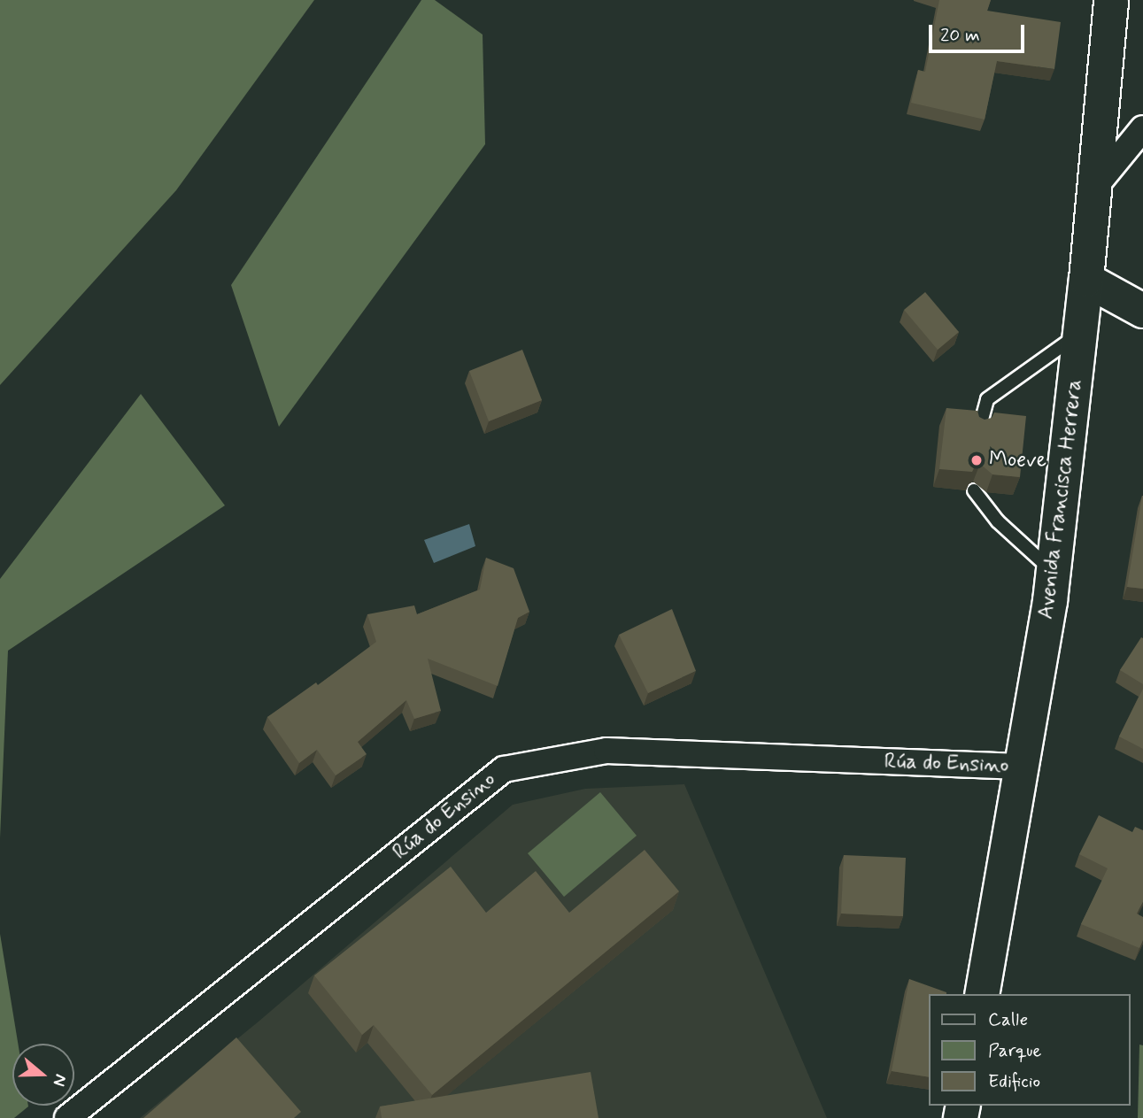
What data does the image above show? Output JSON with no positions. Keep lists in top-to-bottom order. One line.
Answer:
{"streets":{"street":["Avenida Francisca Herrera","Rúa do Ensino"]},"crossings":[["Avenida Francisca Herrera","Rúa do Ensino"]],"places":["Moeve"],"legend":["Calle","Parque","Edificio"],"scale_bar":"20 m","north":"right"}
